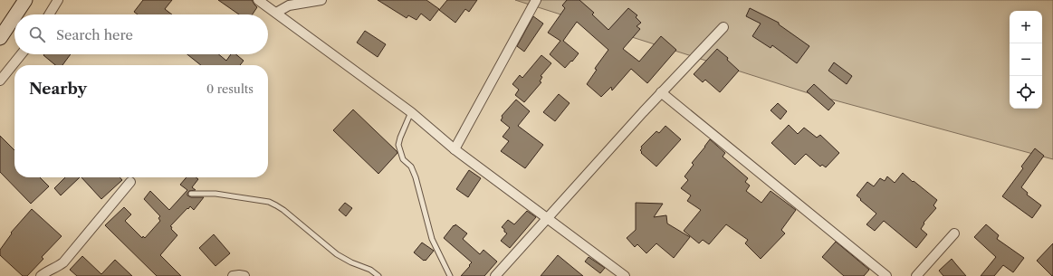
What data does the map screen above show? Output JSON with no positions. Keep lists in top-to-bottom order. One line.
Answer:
{"page":{"map_buttons":["+","−"],"search":"Search here","heading":["Nearby","0 results"]}}
